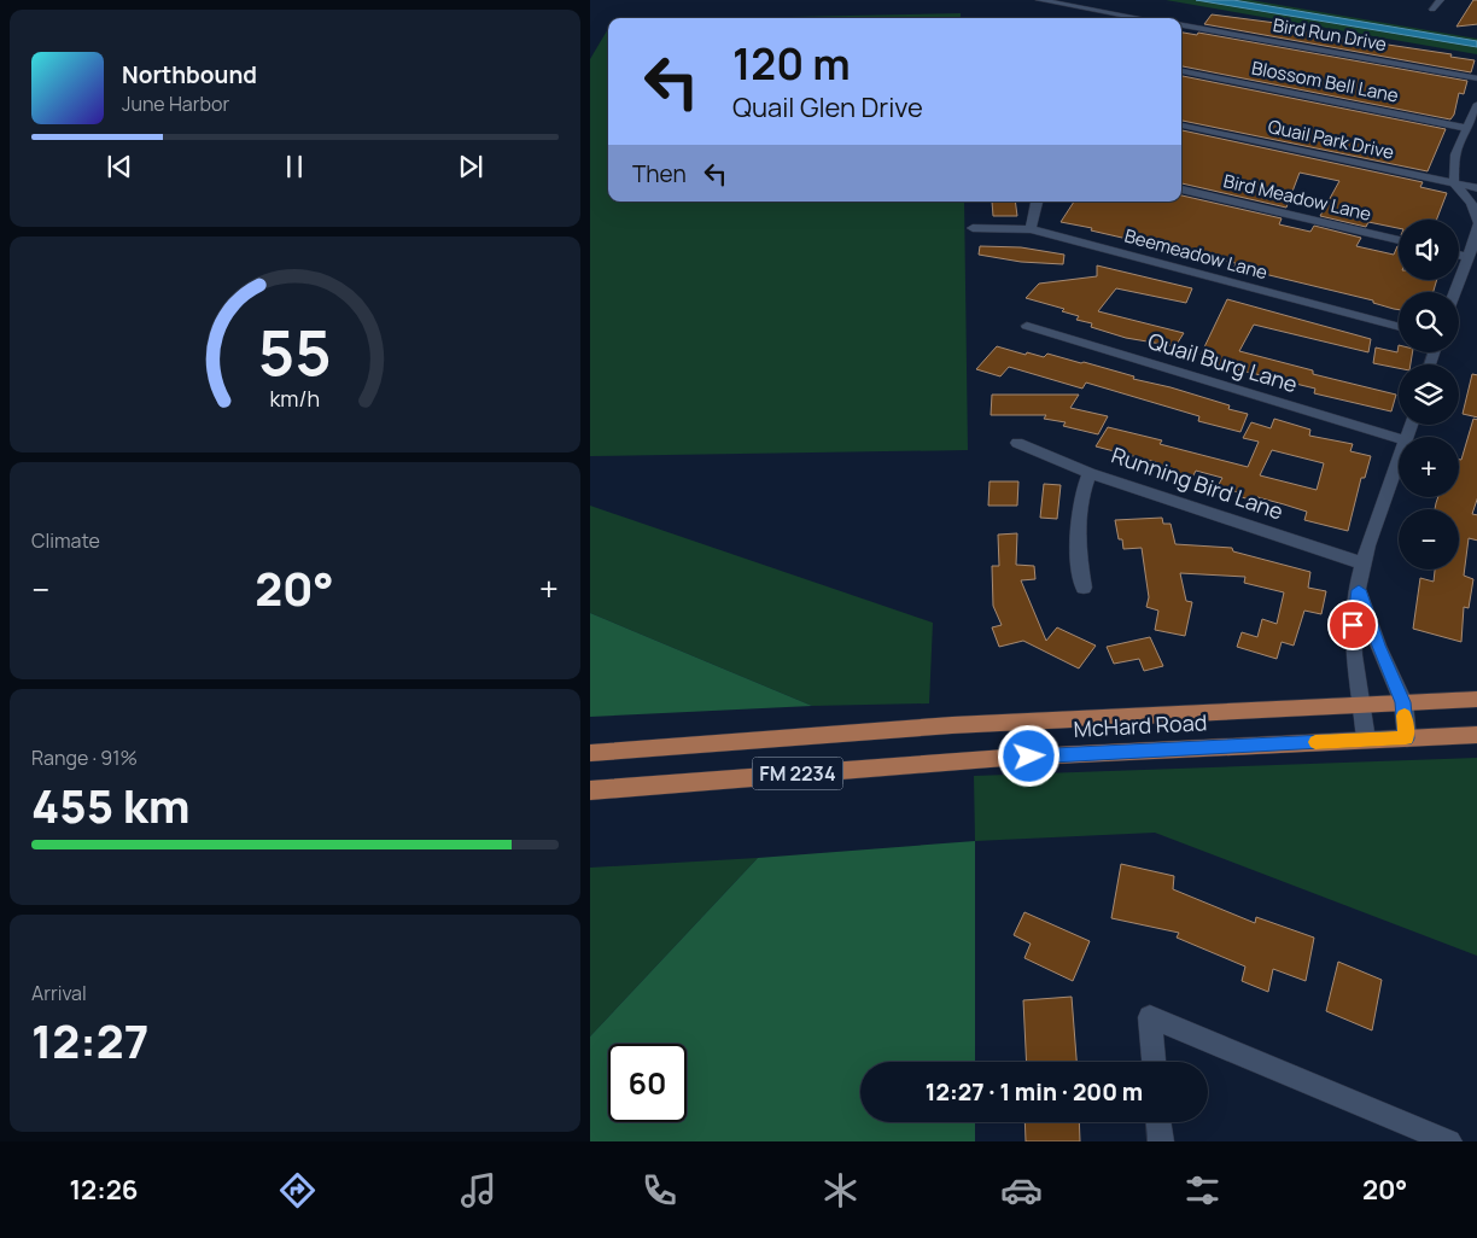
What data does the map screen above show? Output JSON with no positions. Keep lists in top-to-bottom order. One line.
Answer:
{"streets":{"main road":["McHard Road","FM 2234"],"street":["Bird Run Drive","Blossom Bell Lane","Quail Park Drive","Bird Meadow Lane","Beemeadow Lane","Quail Burg Lane","Running Bird Lane"]},"page":{"turn":["120 m","Quail Glen Drive"],"song":["Northbound","June Harbor"],"then":"Then","map_buttons":["+","−"],"tile":["Climate",["Range · 91%","455 km"],["Arrival","12:27"]],"heat":["−","20°","+"],"limit":"60","trip":"12:27 · 1 min · 200 m","tabs":["12:26","20°"],"gauge":["55","km/h"]}}
